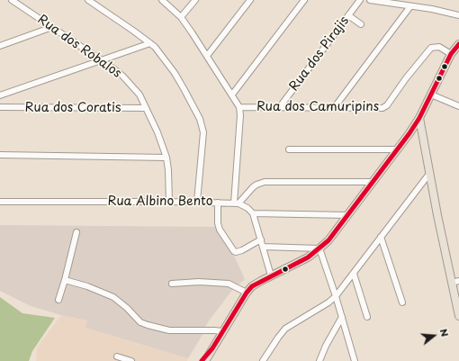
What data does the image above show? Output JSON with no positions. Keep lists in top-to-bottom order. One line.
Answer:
{"streets":{"street":["Rua dos Robalos","Rua dos Pirajis","Rua dos Camuripins","Rua dos Coratis","Rua Albino Bento"]},"crossings":[["Rua dos Robalos","Rua dos Coratis"],["Rua dos Robalos","Rua Albino Bento"],["Rua dos Pirajis","Rua dos Camuripins"]],"north":"right"}
